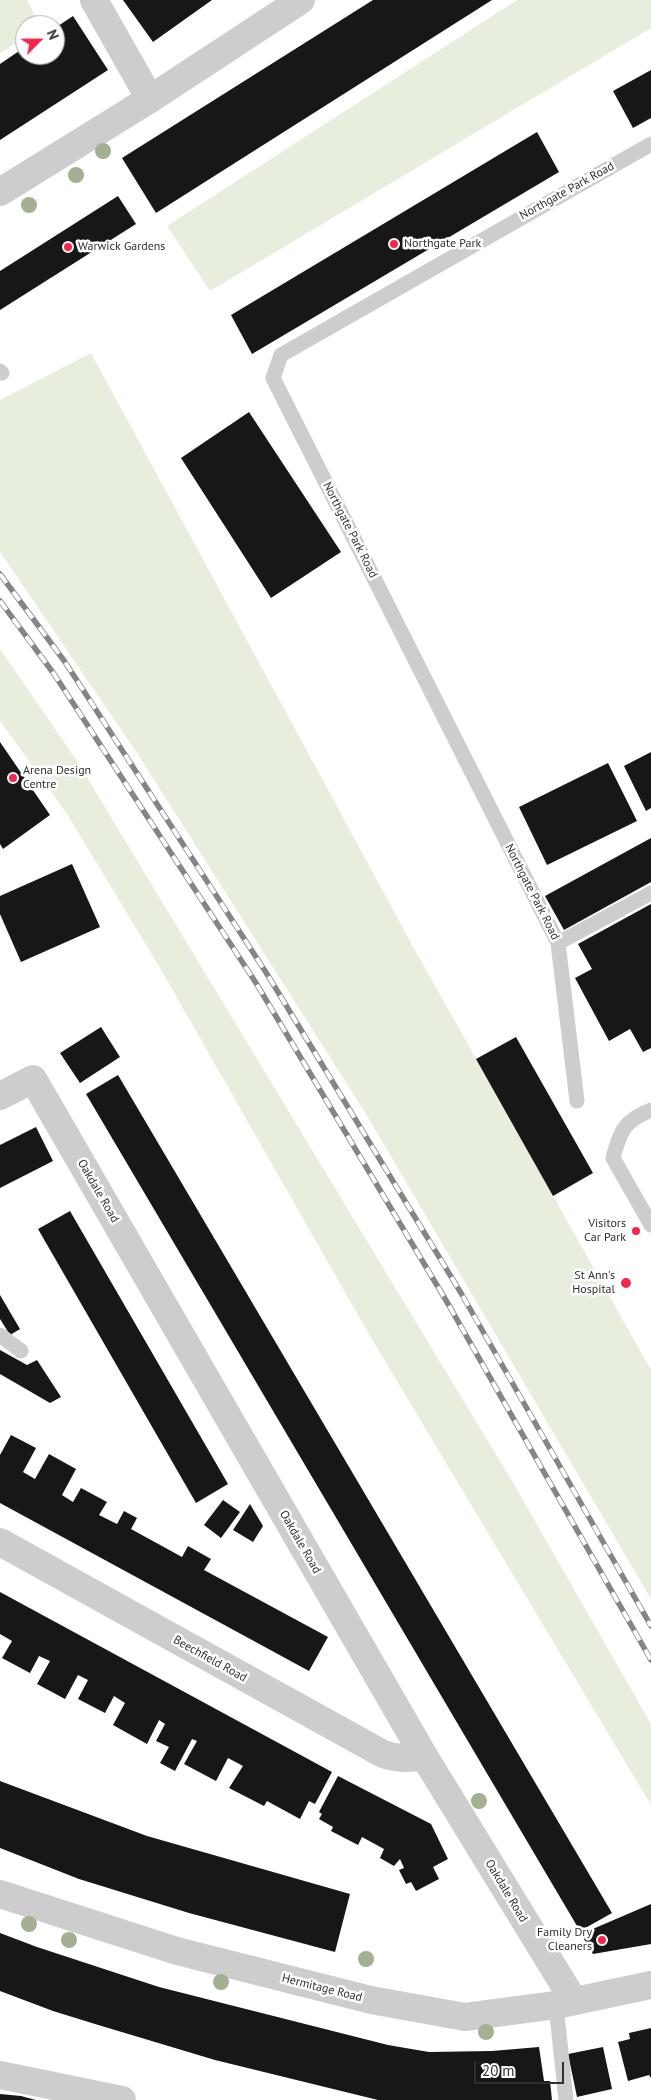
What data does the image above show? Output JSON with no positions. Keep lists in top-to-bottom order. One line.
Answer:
{"streets":{"street":["Oakdale Road","Beechfield Road","Hermitage Road"],"lane":["Northgate Park Road"]},"crossings":[["Oakdale Road","Beechfield Road"],["Oakdale Road","Hermitage Road"]],"places":["Northgate Park","Warwick Gardens","Arena Design Centre","Visitors Car Park","St Ann's Hospital","Family Dry Cleaners"],"scale_bar":"20 m","north":"top right"}
